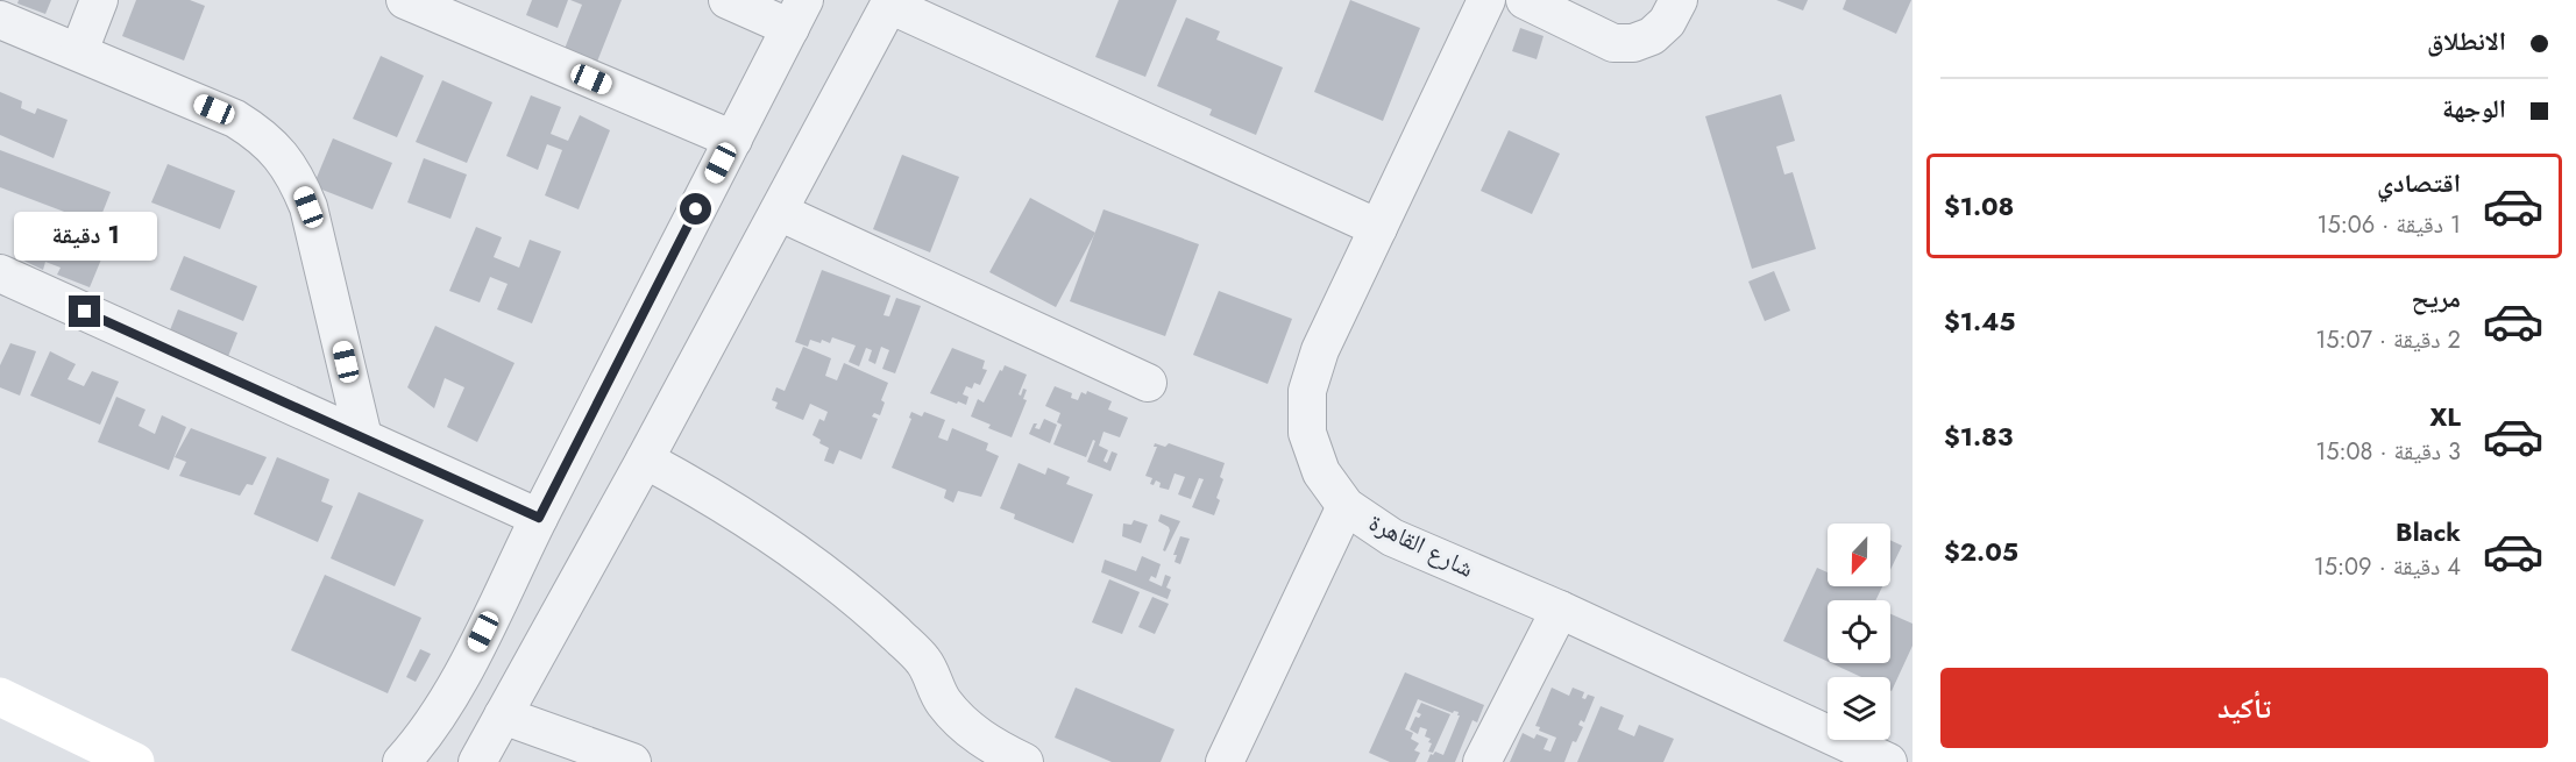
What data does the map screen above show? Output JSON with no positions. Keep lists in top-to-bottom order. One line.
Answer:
{"streets":{"street":["شارع القاهرة"]},"north":"bottom","page":{"banner":["الانطلاق","الوجهة"],"list":[{"name":"اقتصادي","note":"1 دقيقة · 15:06","value":"$1.08"},{"name":"مريح","note":"2 دقيقة · 15:07","value":"$1.45"},{"name":"XL","note":"3 دقيقة · 15:08","value":"$1.83"},{"name":"Black","note":"4 دقيقة · 15:09","value":"$2.05"}],"bubble":"1 دقيقة","buttons":"تأكيد"}}
